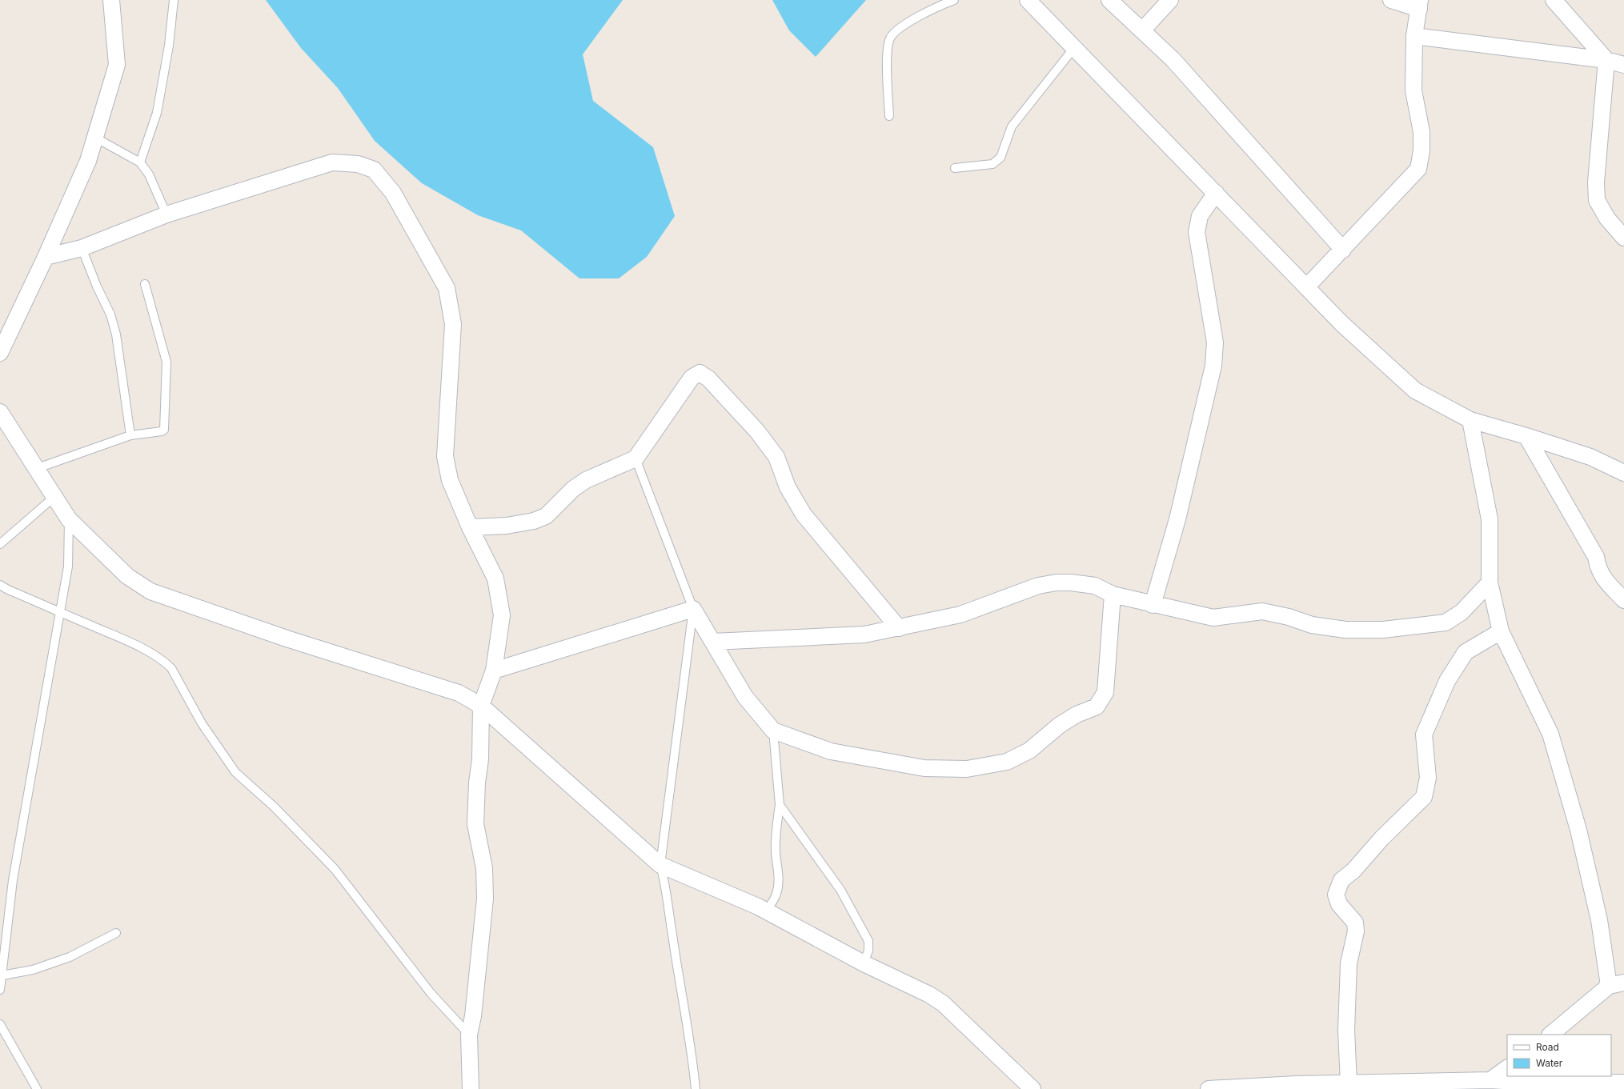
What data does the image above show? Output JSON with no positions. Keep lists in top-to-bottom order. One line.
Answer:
{"legend":["Road","Water"]}
